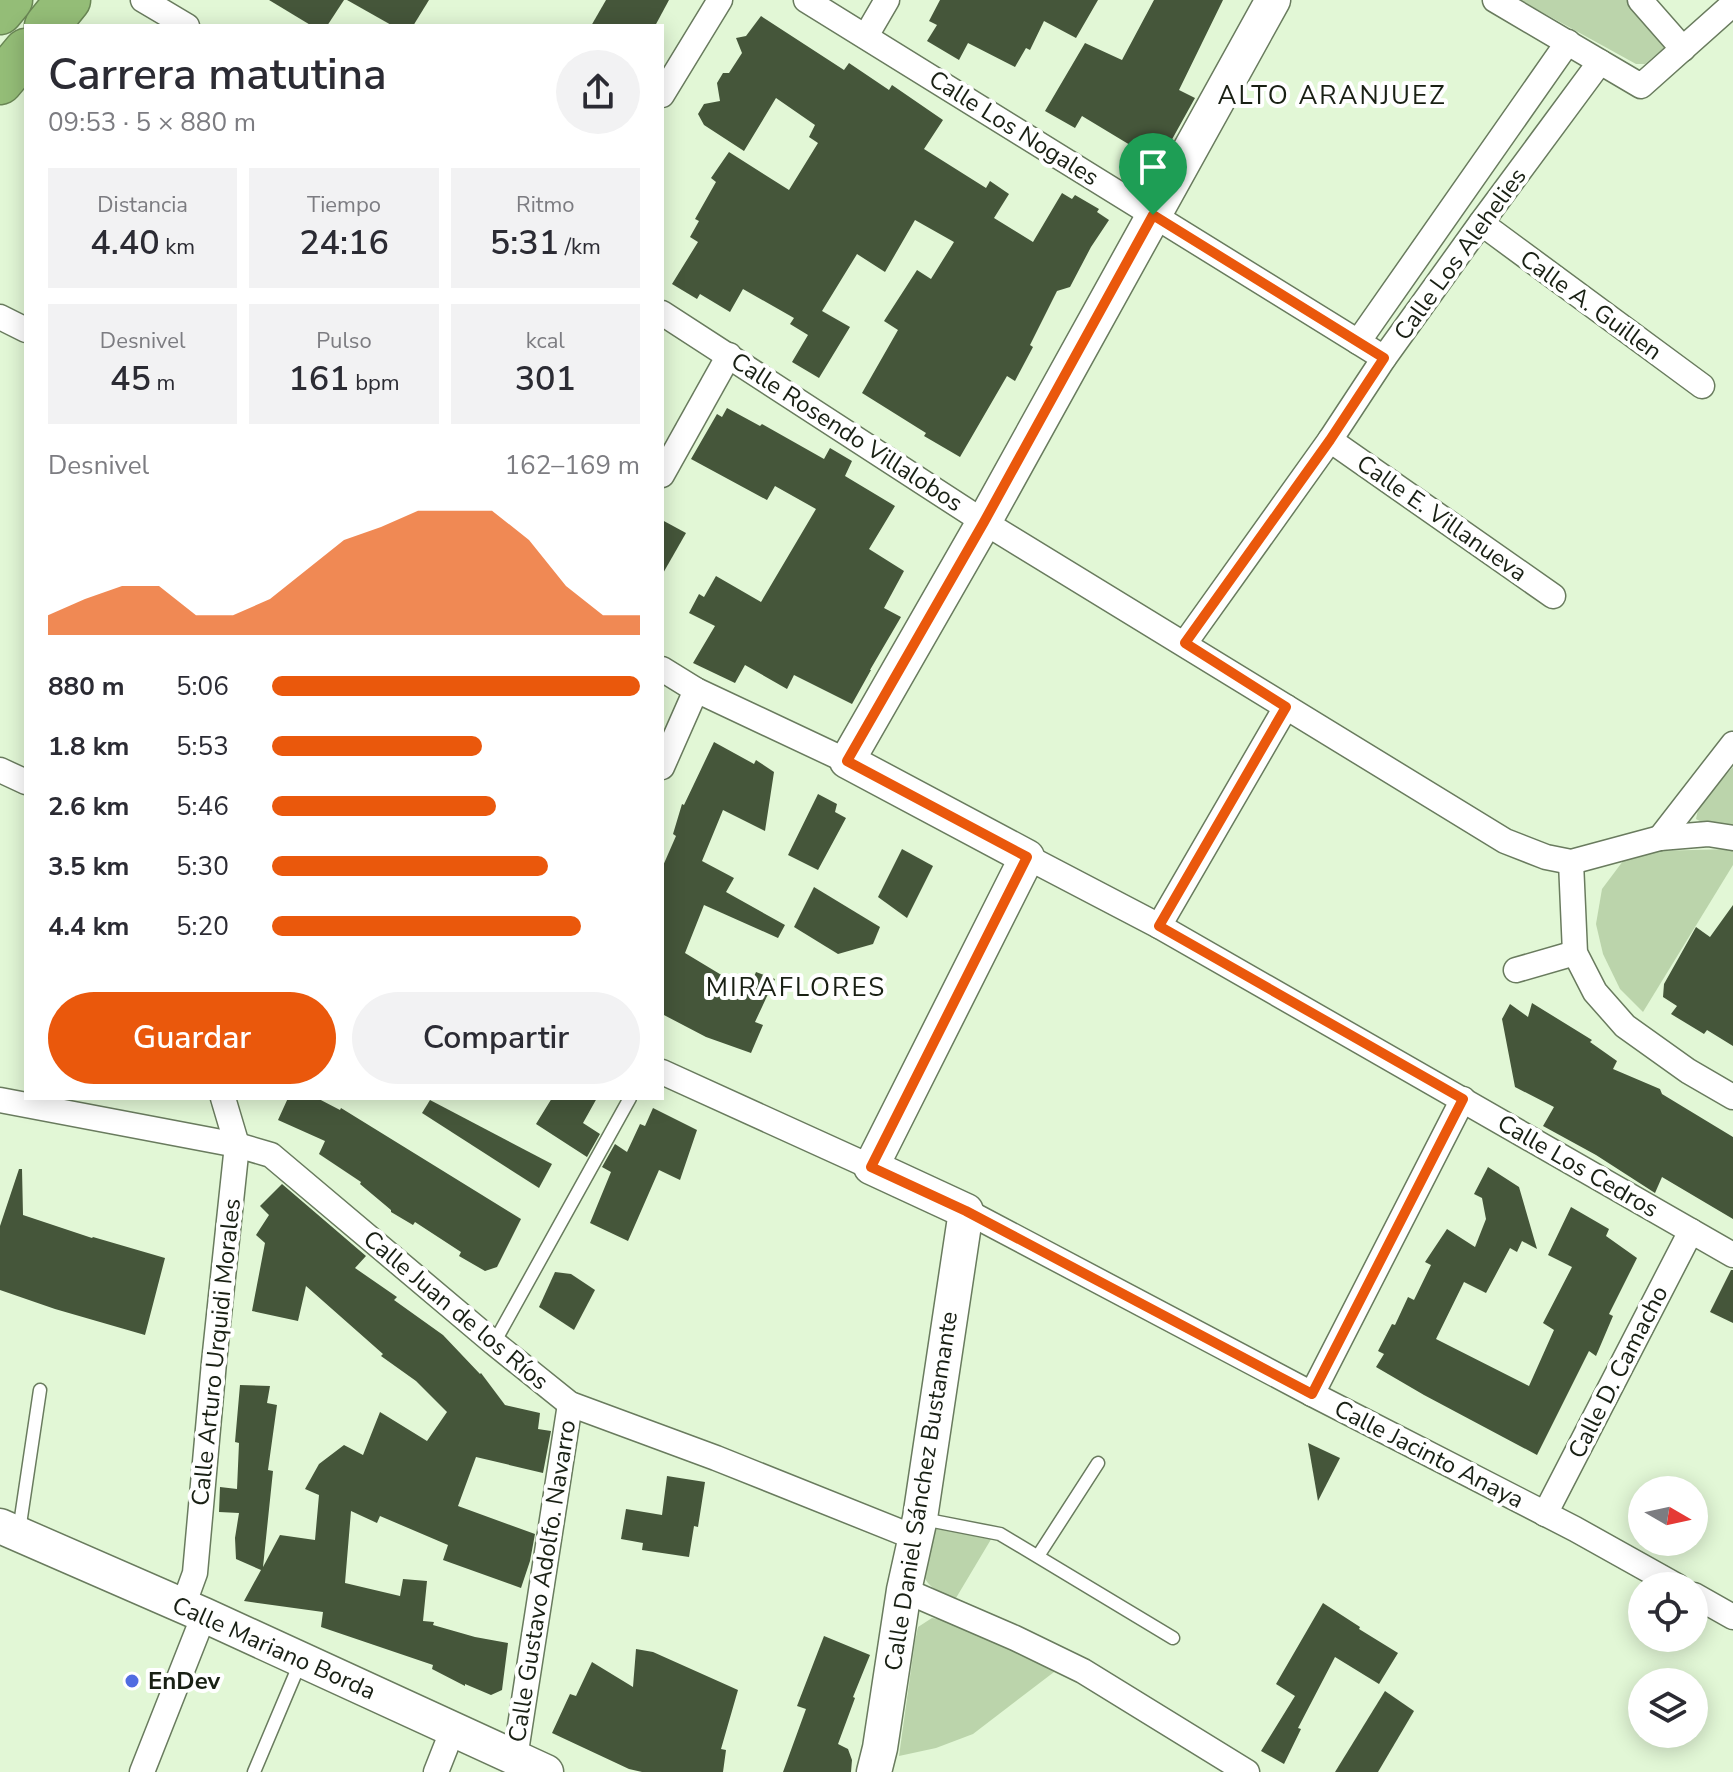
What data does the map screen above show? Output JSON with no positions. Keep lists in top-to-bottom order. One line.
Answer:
{"streets":{"street":["Calle Los Nogales","Calle Los Alehelies","Calle A. Guillen","Calle Rosendo Villalobos","Calle E. Villanueva","Calle Los Cedros","Calle Juan de los Ríos","Calle Arturo Urquidi Morales","Calle D. Camacho","Calle Jacinto Anaya","Calle Daniel Sánchez Bustamante","Calle Gustavo Adolfo. Navarro","Calle Mariano Borda"]},"crossings":[["Calle Los Nogales","Calle Los Alehelies"],["Calle Los Alehelies","Calle A. Guillen"],["Calle Los Alehelies","Calle Rosendo Villalobos"],["Calle Los Alehelies","Calle E. Villanueva"],["Calle Los Cedros","Calle D. Camacho"],["Calle Juan de los Ríos","Calle Arturo Urquidi Morales"],["Calle Juan de los Ríos","Calle Daniel Sánchez Bustamante"],["Calle Juan de los Ríos","Calle Gustavo Adolfo. Navarro"],["Calle Arturo Urquidi Morales","Calle Mariano Borda"],["Calle D. Camacho","Calle Jacinto Anaya"],["Calle Jacinto Anaya","Calle Daniel Sánchez Bustamante"],["Calle Gustavo Adolfo. Navarro","Calle Mariano Borda"]],"districts":["ALTO ARANJUEZ","MIRAFLORES"],"places":["EnDev"],"north":"right","page":{"heading":["Carrera matutina","09:53 · 5 × 880 m"],"stats":[["Distancia","4.40 km"],["Tiempo","24:16"],["Ritmo","5:31 /km"],["Desnivel","45 m"],["Pulso","161 bpm"],["kcal","301"]],"chart":["Desnivel","162–169 m"],"list":[{"name":"880 m","note":"5:06"},{"name":"1.8 km","note":"5:53"},{"name":"2.6 km","note":"5:46"},{"name":"3.5 km","note":"5:30"},{"name":"4.4 km","note":"5:20"}],"buttons":["Guardar","Compartir"]}}
